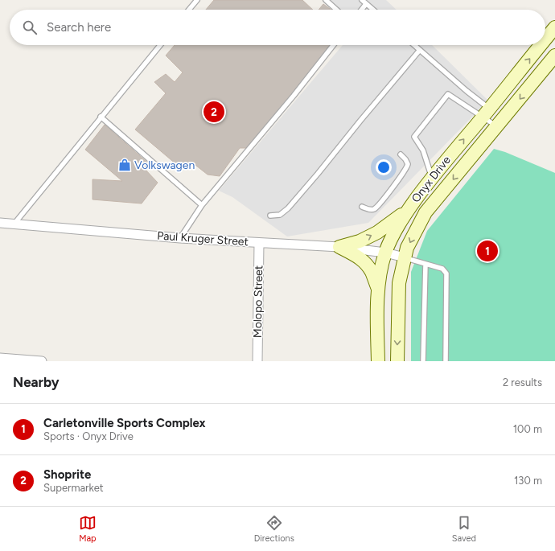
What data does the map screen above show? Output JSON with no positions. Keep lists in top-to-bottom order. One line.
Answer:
{"streets":{"street":["Onyx Drive","Paul Kruger Street","Molopo Street"]},"crossings":[["Onyx Drive","Paul Kruger Street"],["Paul Kruger Street","Molopo Street"]],"places":{"shop":["Volkswagen"]},"page":{"search":"Search here","pins":["2","1"],"heading":["Nearby","2 results"],"list":[{"mark":"1","name":"Carletonville Sports Complex","note":"Sports · Onyx Drive","value":"100 m"},{"mark":"2","name":"Shoprite","note":"Supermarket","value":"130 m"}],"nav":["Map","Directions","Saved"]}}
